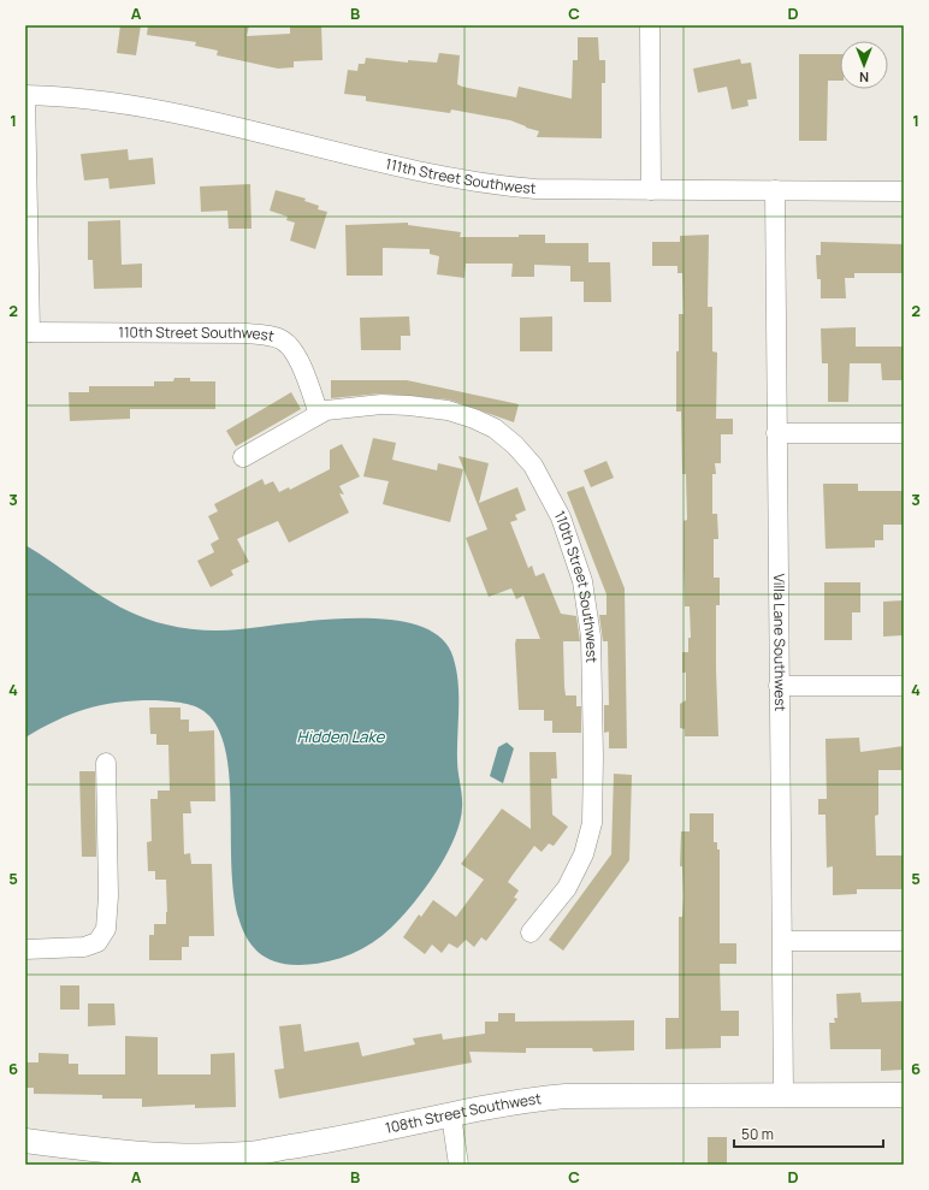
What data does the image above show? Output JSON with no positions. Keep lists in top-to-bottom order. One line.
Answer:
{"streets":{"street":["111th Street Southwest","110th Street Southwest","Villa Lane Southwest","108th Street Southwest"]},"crossings":[["111th Street Southwest","Villa Lane Southwest"],["Villa Lane Southwest","108th Street Southwest"]],"water":["Hidden Lake"],"scale_bar":"50 m","north":"bottom","grid":{"columns":["A","B","C","D"],"rows":["1","2","3","4","5","6"]}}
